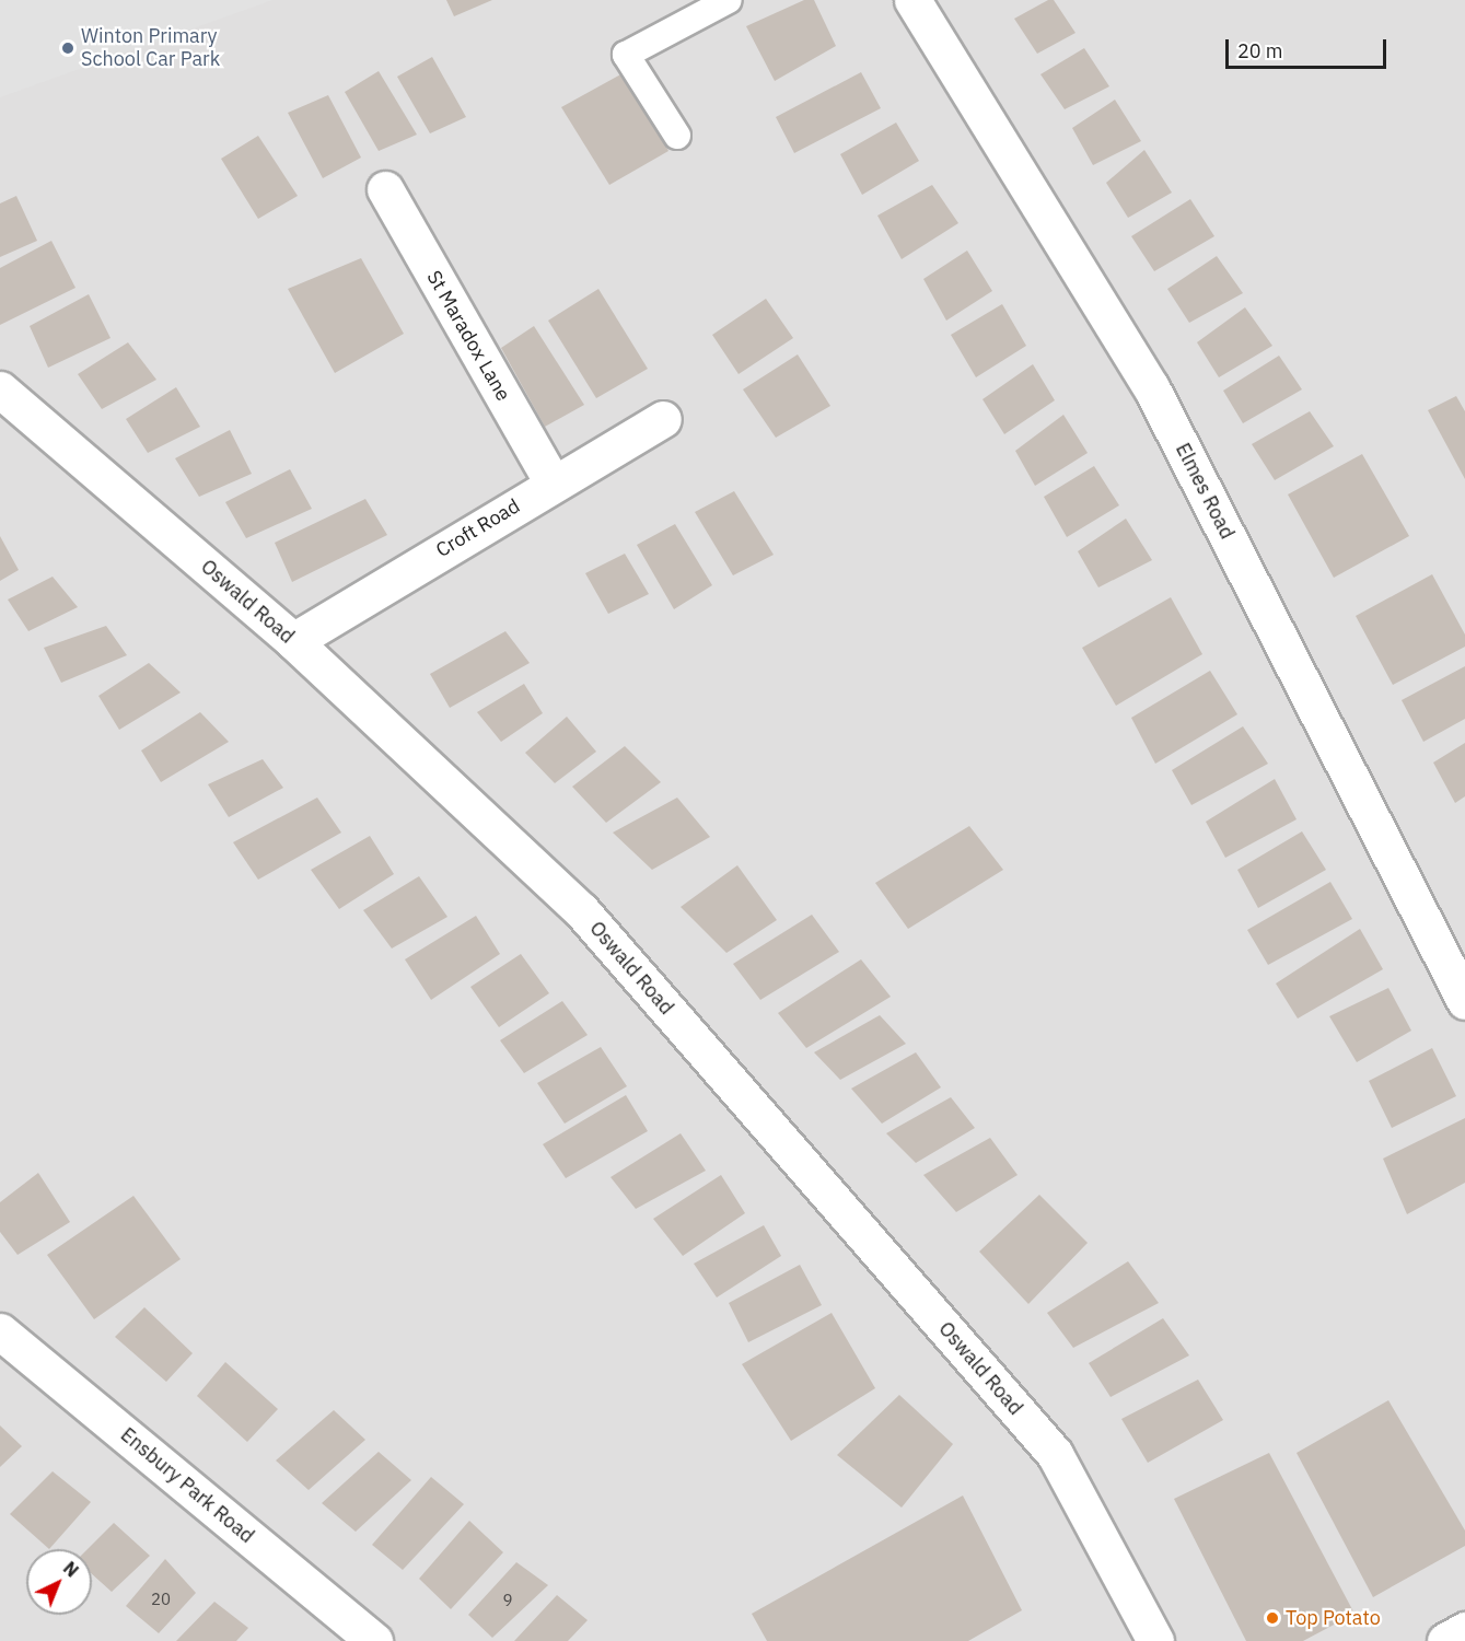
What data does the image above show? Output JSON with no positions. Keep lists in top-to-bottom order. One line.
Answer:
{"streets":{"street":["St Maradox Lane","Elmes Road","Croft Road","Oswald Road","Ensbury Park Road"]},"crossings":[["St Maradox Lane","Croft Road"],["Croft Road","Oswald Road"]],"places":["Winton Primary School Car Park","Top Potato"],"house_numbers":["20","9"],"scale_bar":"20 m","north":"top right"}
